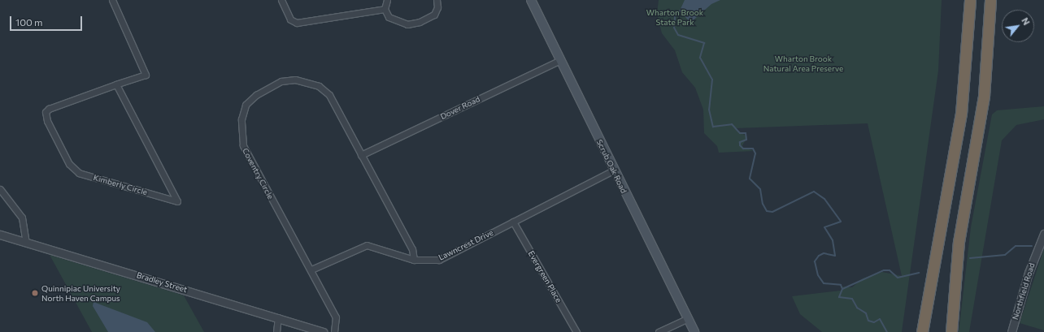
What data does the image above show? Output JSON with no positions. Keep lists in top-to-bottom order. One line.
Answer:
{"streets":{"main road":["Scrub Oak Road"],"street":["Dover Road","Coventry Circle","Kimberly Circle","Lawncrest Drive","Evergreen Place","Bradley Street","Northfield Road"]},"crossings":[["Dover Road","Scrub Oak Road"],["Dover Road","Coventry Circle"],["Scrub Oak Road","Lawncrest Drive"],["Coventry Circle","Lawncrest Drive"],["Lawncrest Drive","Evergreen Place"]],"parks":["Wharton Brook State Park","Wharton Brook Natural Area Preserve"],"places":["Quinnipiac University North Haven Campus"],"scale_bar":"100 m","north":"top right"}
